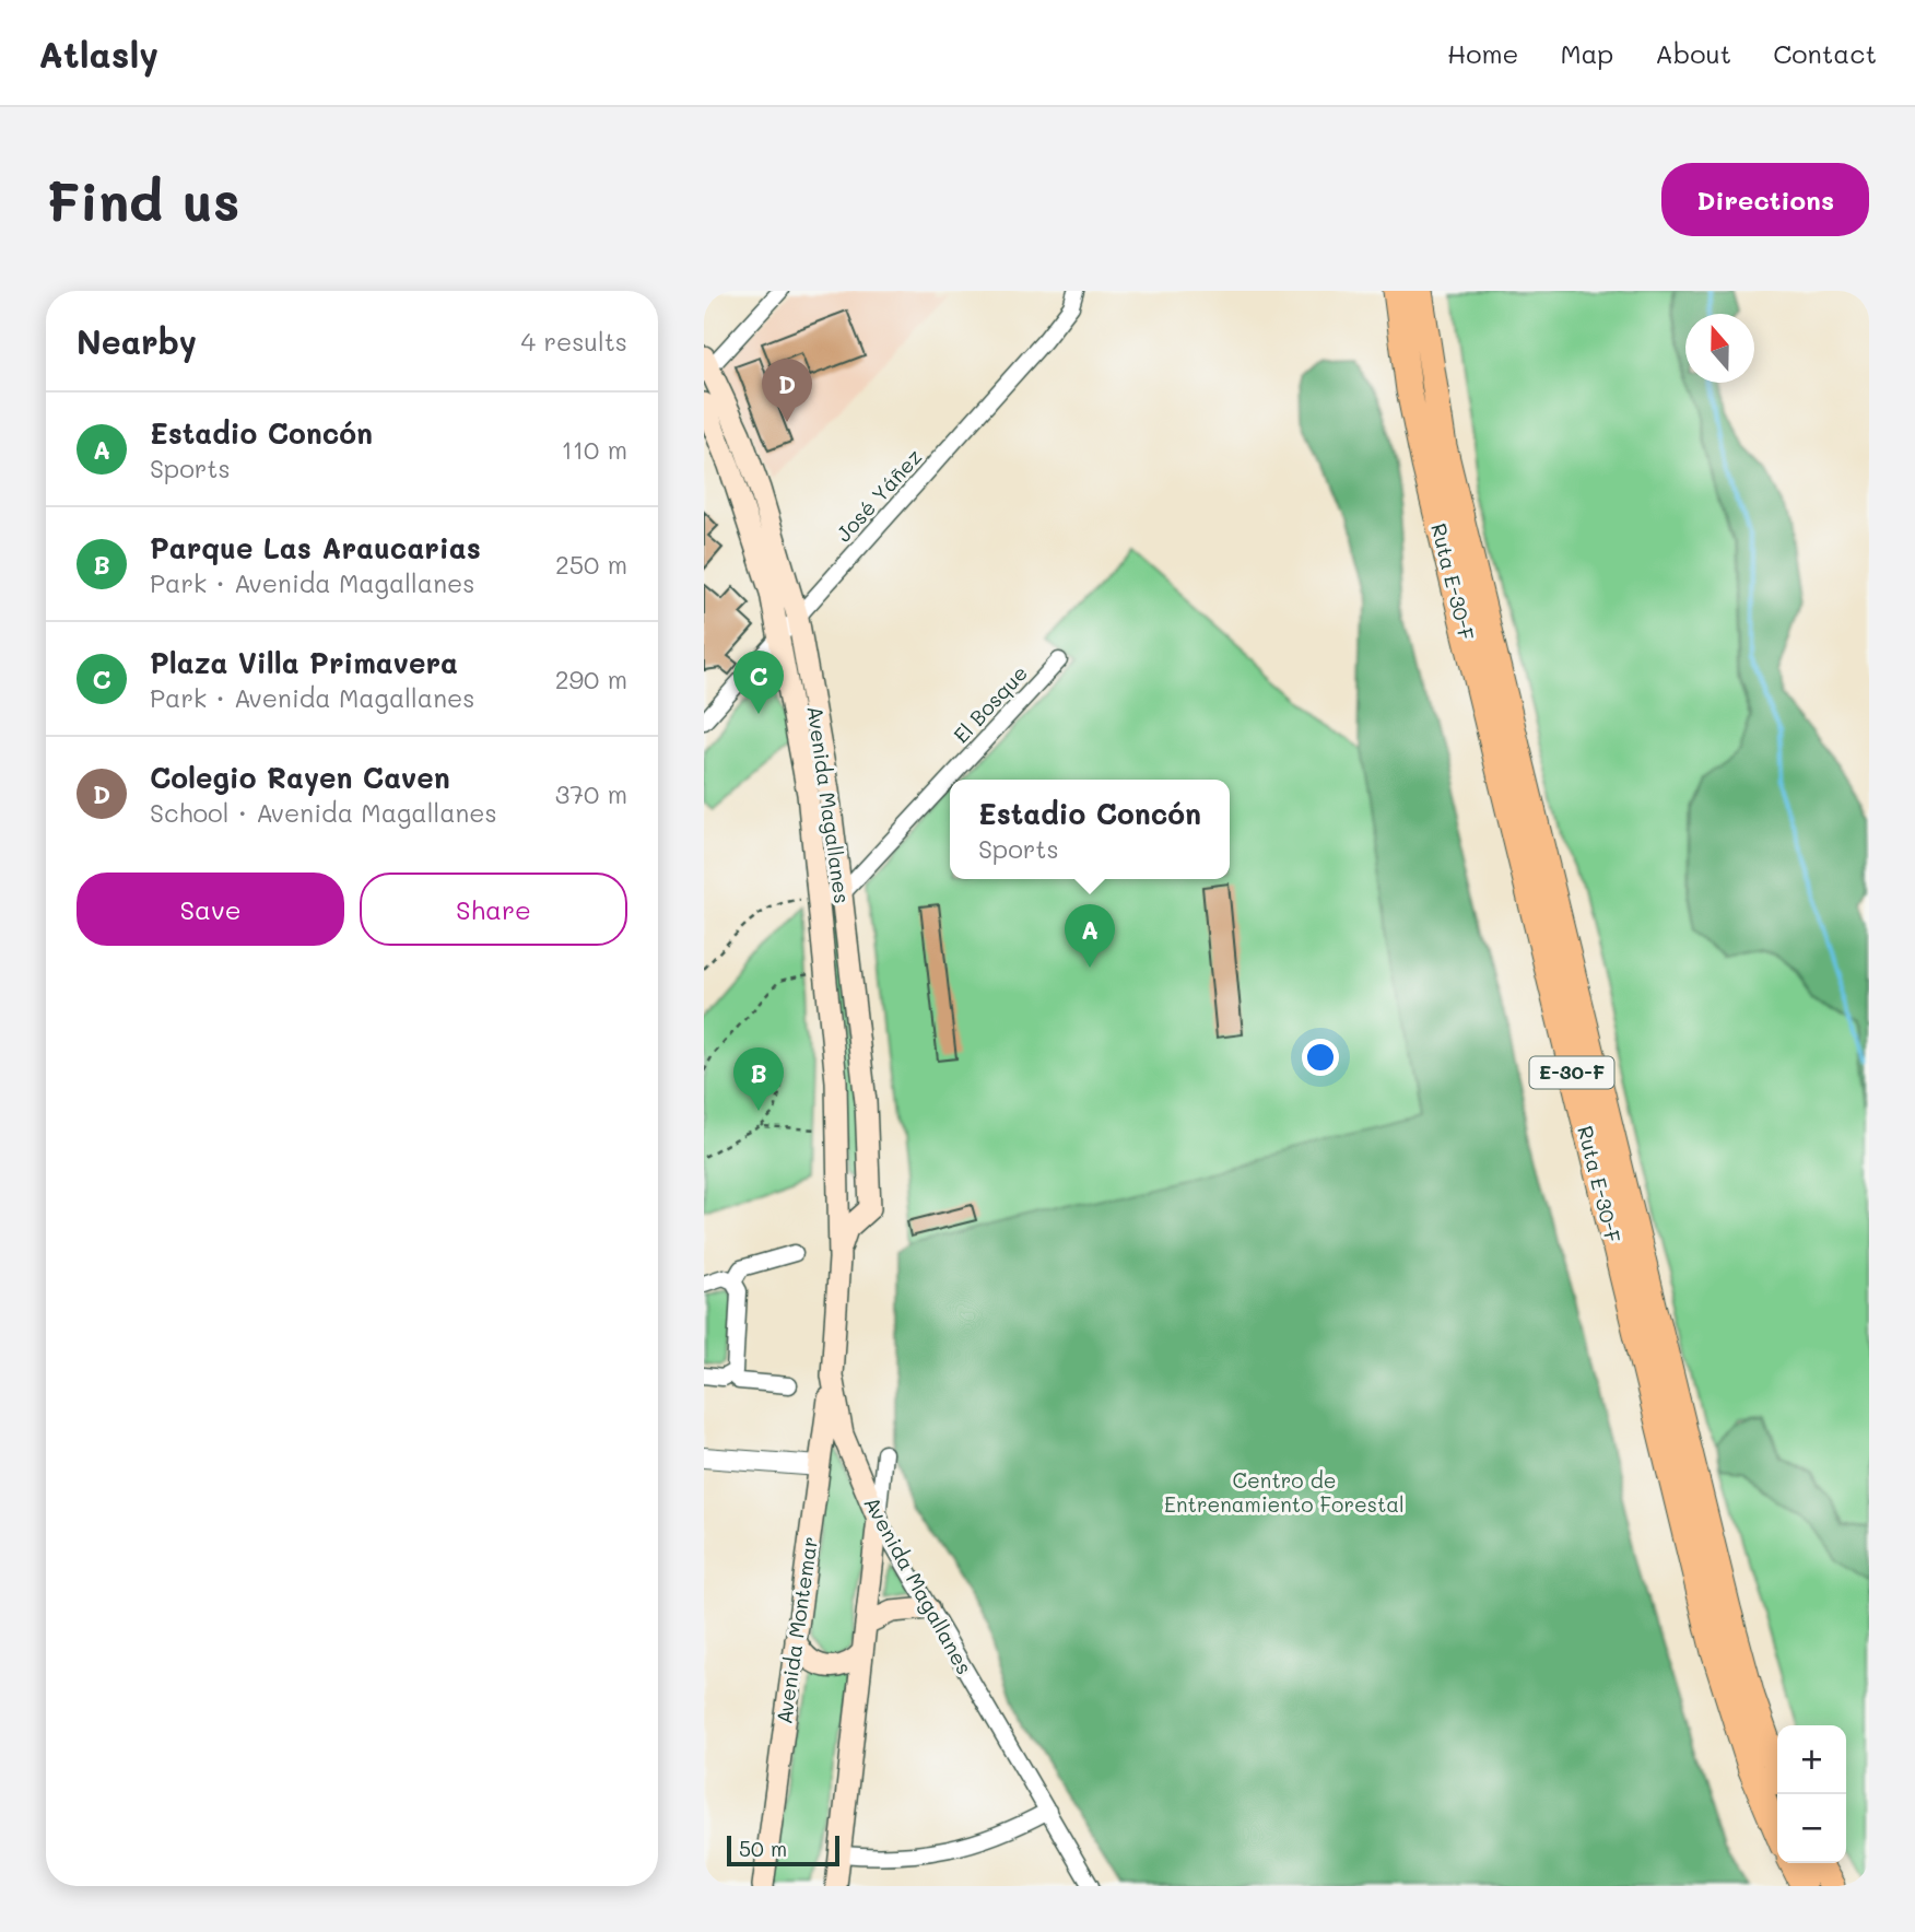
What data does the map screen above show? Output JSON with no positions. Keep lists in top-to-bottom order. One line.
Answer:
{"streets":{"highway":["Ruta E-30-F","E-30-F"],"main road":["Avenida Magallanes","Avenida Montemar"],"street":["José Yáñez","El Bosque"]},"crossings":[["José Yáñez","Avenida Magallanes"],["El Bosque","Avenida Magallanes"],["Avenida Magallanes","Avenida Montemar"]],"parks":["Centro de Entrenamiento Forestal"],"scale_bar":"50 m","north":"top","page":{"header":"Atlasly","nav":["Home","Map","About","Contact"],"buttons":["Directions",["Save","Share"]],"title":"Find us","heading":["Nearby","4 results"],"pins":["D","C","A","B"],"list":[{"mark":"A","name":"Estadio Concón","note":"Sports","value":"110 m"},{"mark":"B","name":"Parque Las Araucarias","note":"Park · Avenida Magallanes","value":"250 m"},{"mark":"C","name":"Plaza Villa Primavera","note":"Park · Avenida Magallanes","value":"290 m"},{"mark":"D","name":"Colegio Rayen Caven","note":"School · Avenida Magallanes","value":"370 m"}],"popup":["Estadio Concón","Sports"],"map_buttons":["+","−"],"scale":"50 m"}}
